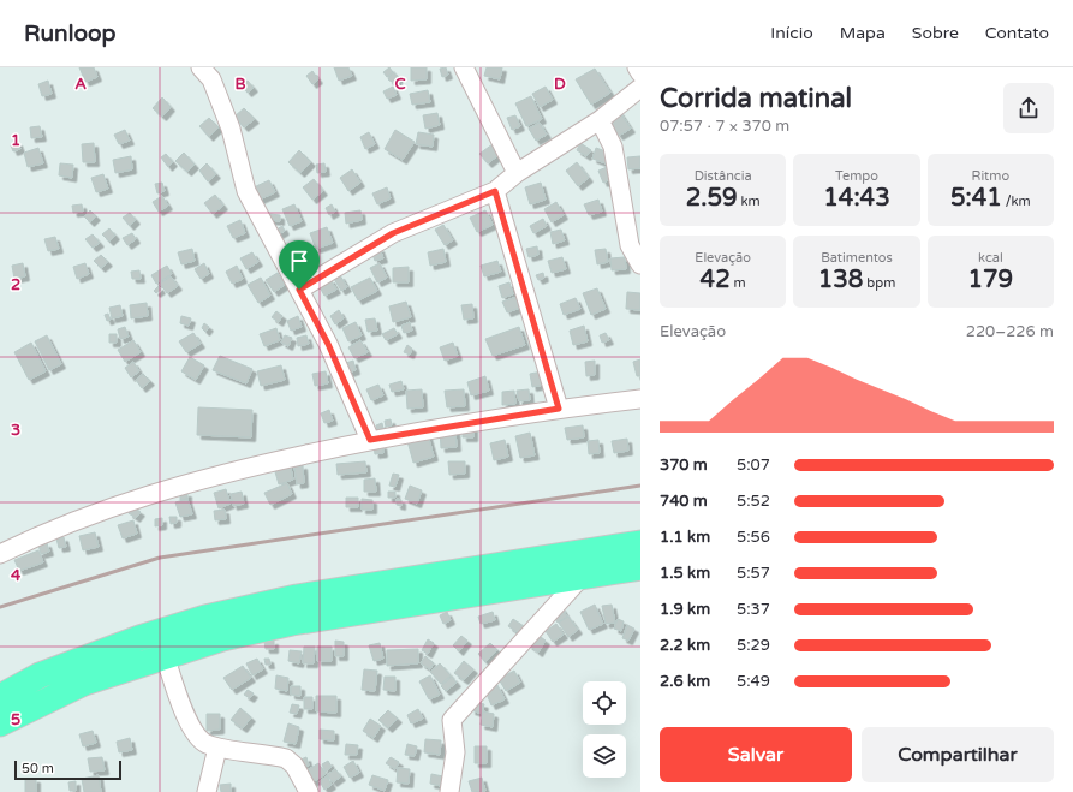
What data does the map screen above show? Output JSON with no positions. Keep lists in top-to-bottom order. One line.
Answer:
{"scale_bar":"50 m","page":{"header":"Runloop","nav":["Início","Mapa","Sobre","Contato"],"heading":["Corrida matinal","07:57 · 7 × 370 m"],"stats":[["Distância","2.59 km"],["Tempo","14:43"],["Ritmo","5:41 /km"],["Elevação","42 m"],["Batimentos","138 bpm"],["kcal","179"]],"chart":["Elevação","220–226 m"],"list":[{"name":"370 m","note":"5:07"},{"name":"740 m","note":"5:52"},{"name":"1.1 km","note":"5:56"},{"name":"1.5 km","note":"5:57"},{"name":"1.9 km","note":"5:37"},{"name":"2.2 km","note":"5:29"},{"name":"2.6 km","note":"5:49"}],"buttons":["Salvar","Compartilhar"],"scale":"50 m"},"grid":{"columns":["A","B","C","D"],"rows":["1","2","3","4","5"]}}
